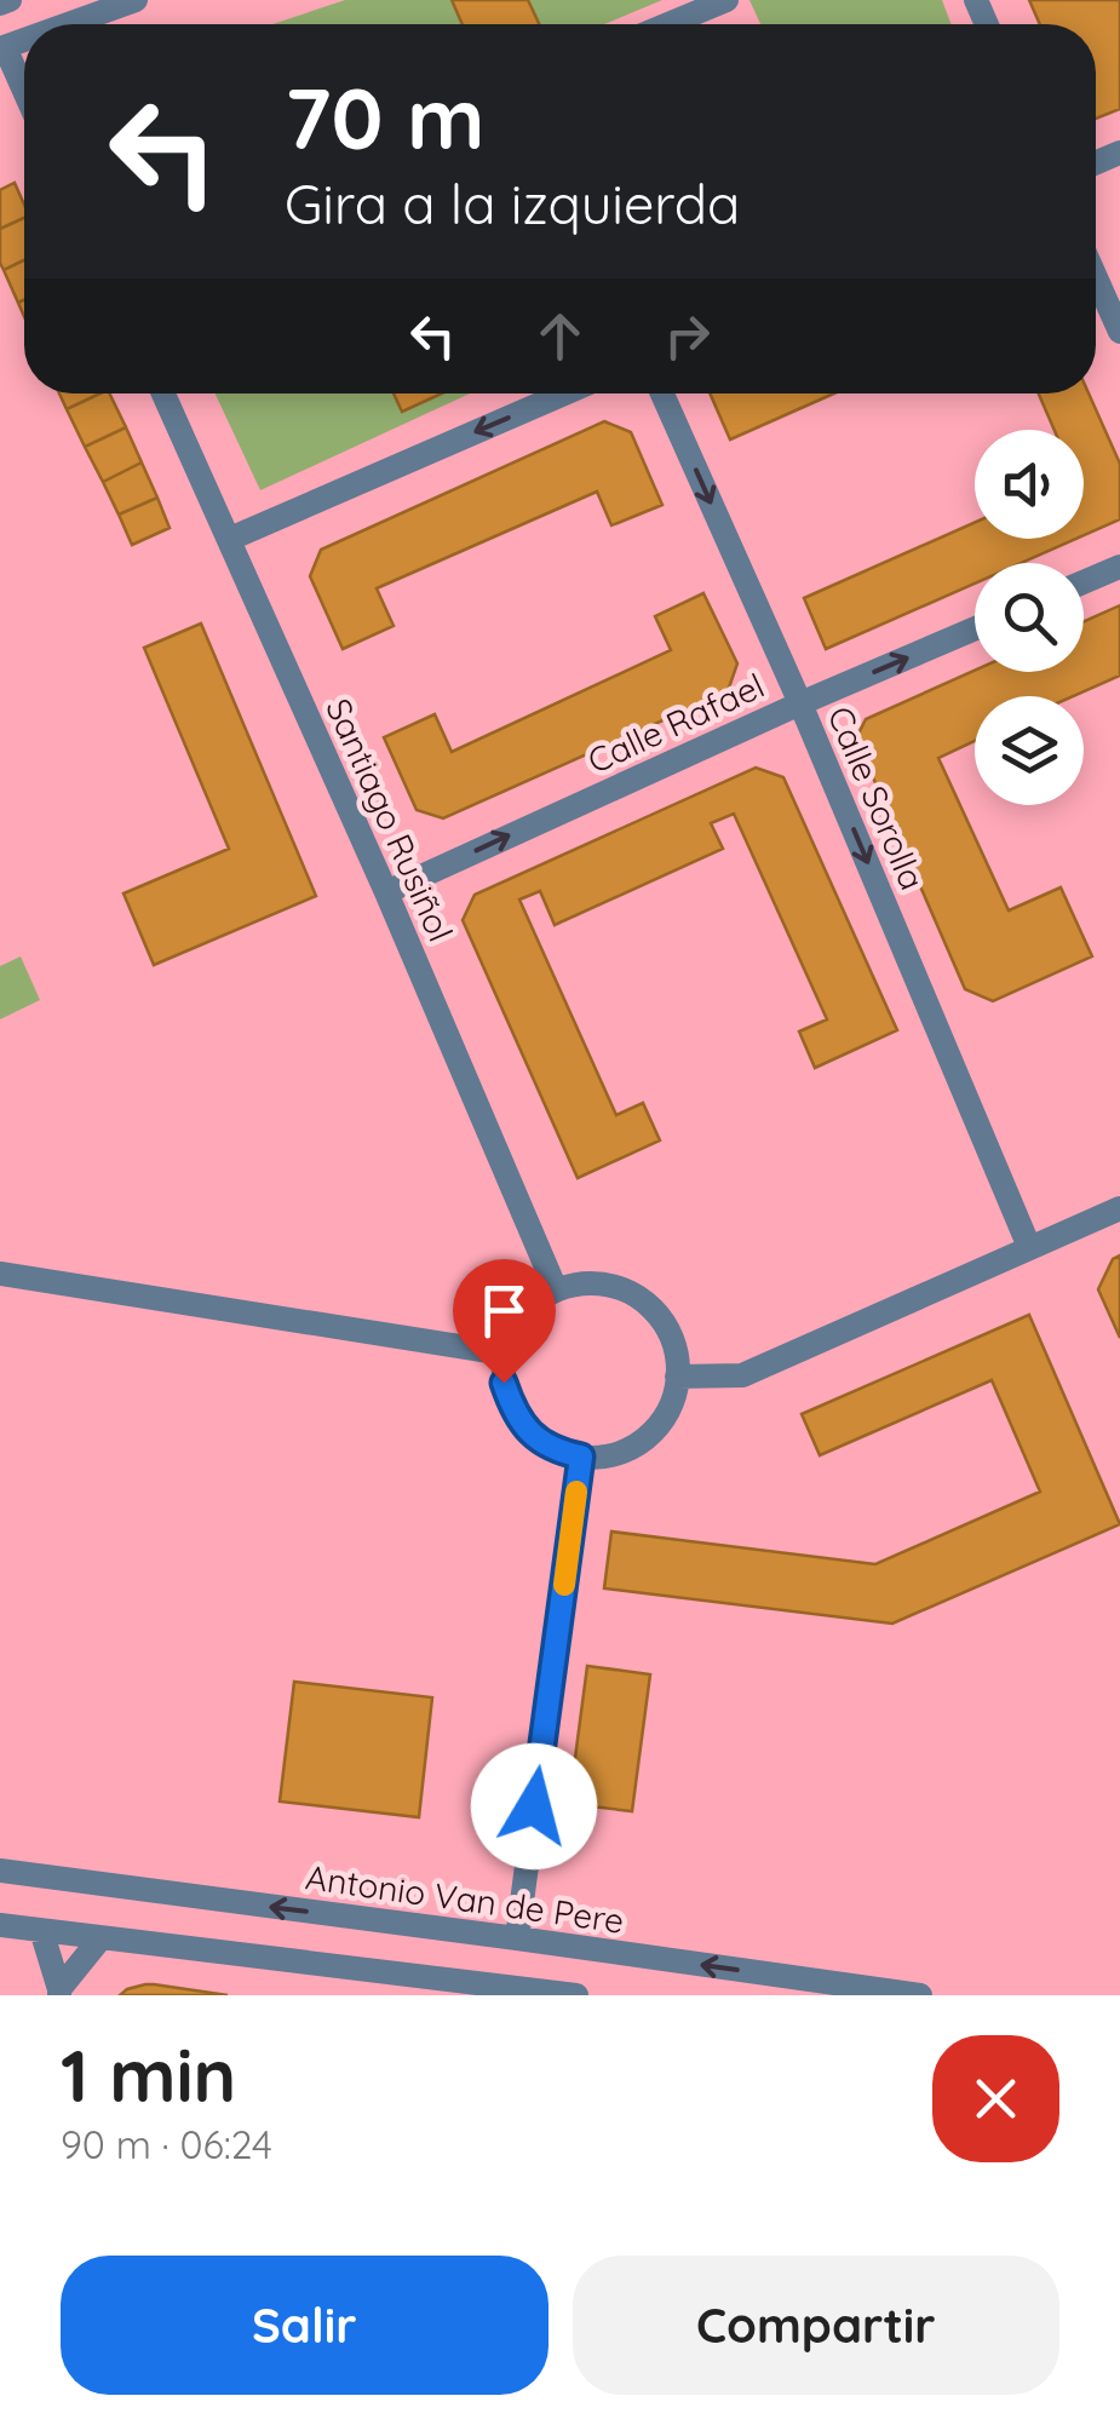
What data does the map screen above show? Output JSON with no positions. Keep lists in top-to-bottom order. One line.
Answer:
{"streets":{"street":["Calle Rafael","Calle Sorolla","Santiago Rusiñol","Antonio Van de Pere"]},"crossings":[["Calle Rafael","Calle Sorolla"],["Calle Rafael","Santiago Rusiñol"]],"one_way":["Calle Rafael","Calle Sorolla"],"page":{"turn":["70 m","Gira a la izquierda"],"heading":["1 min","90 m · 06:24"],"buttons":["Salir","Compartir"]}}
